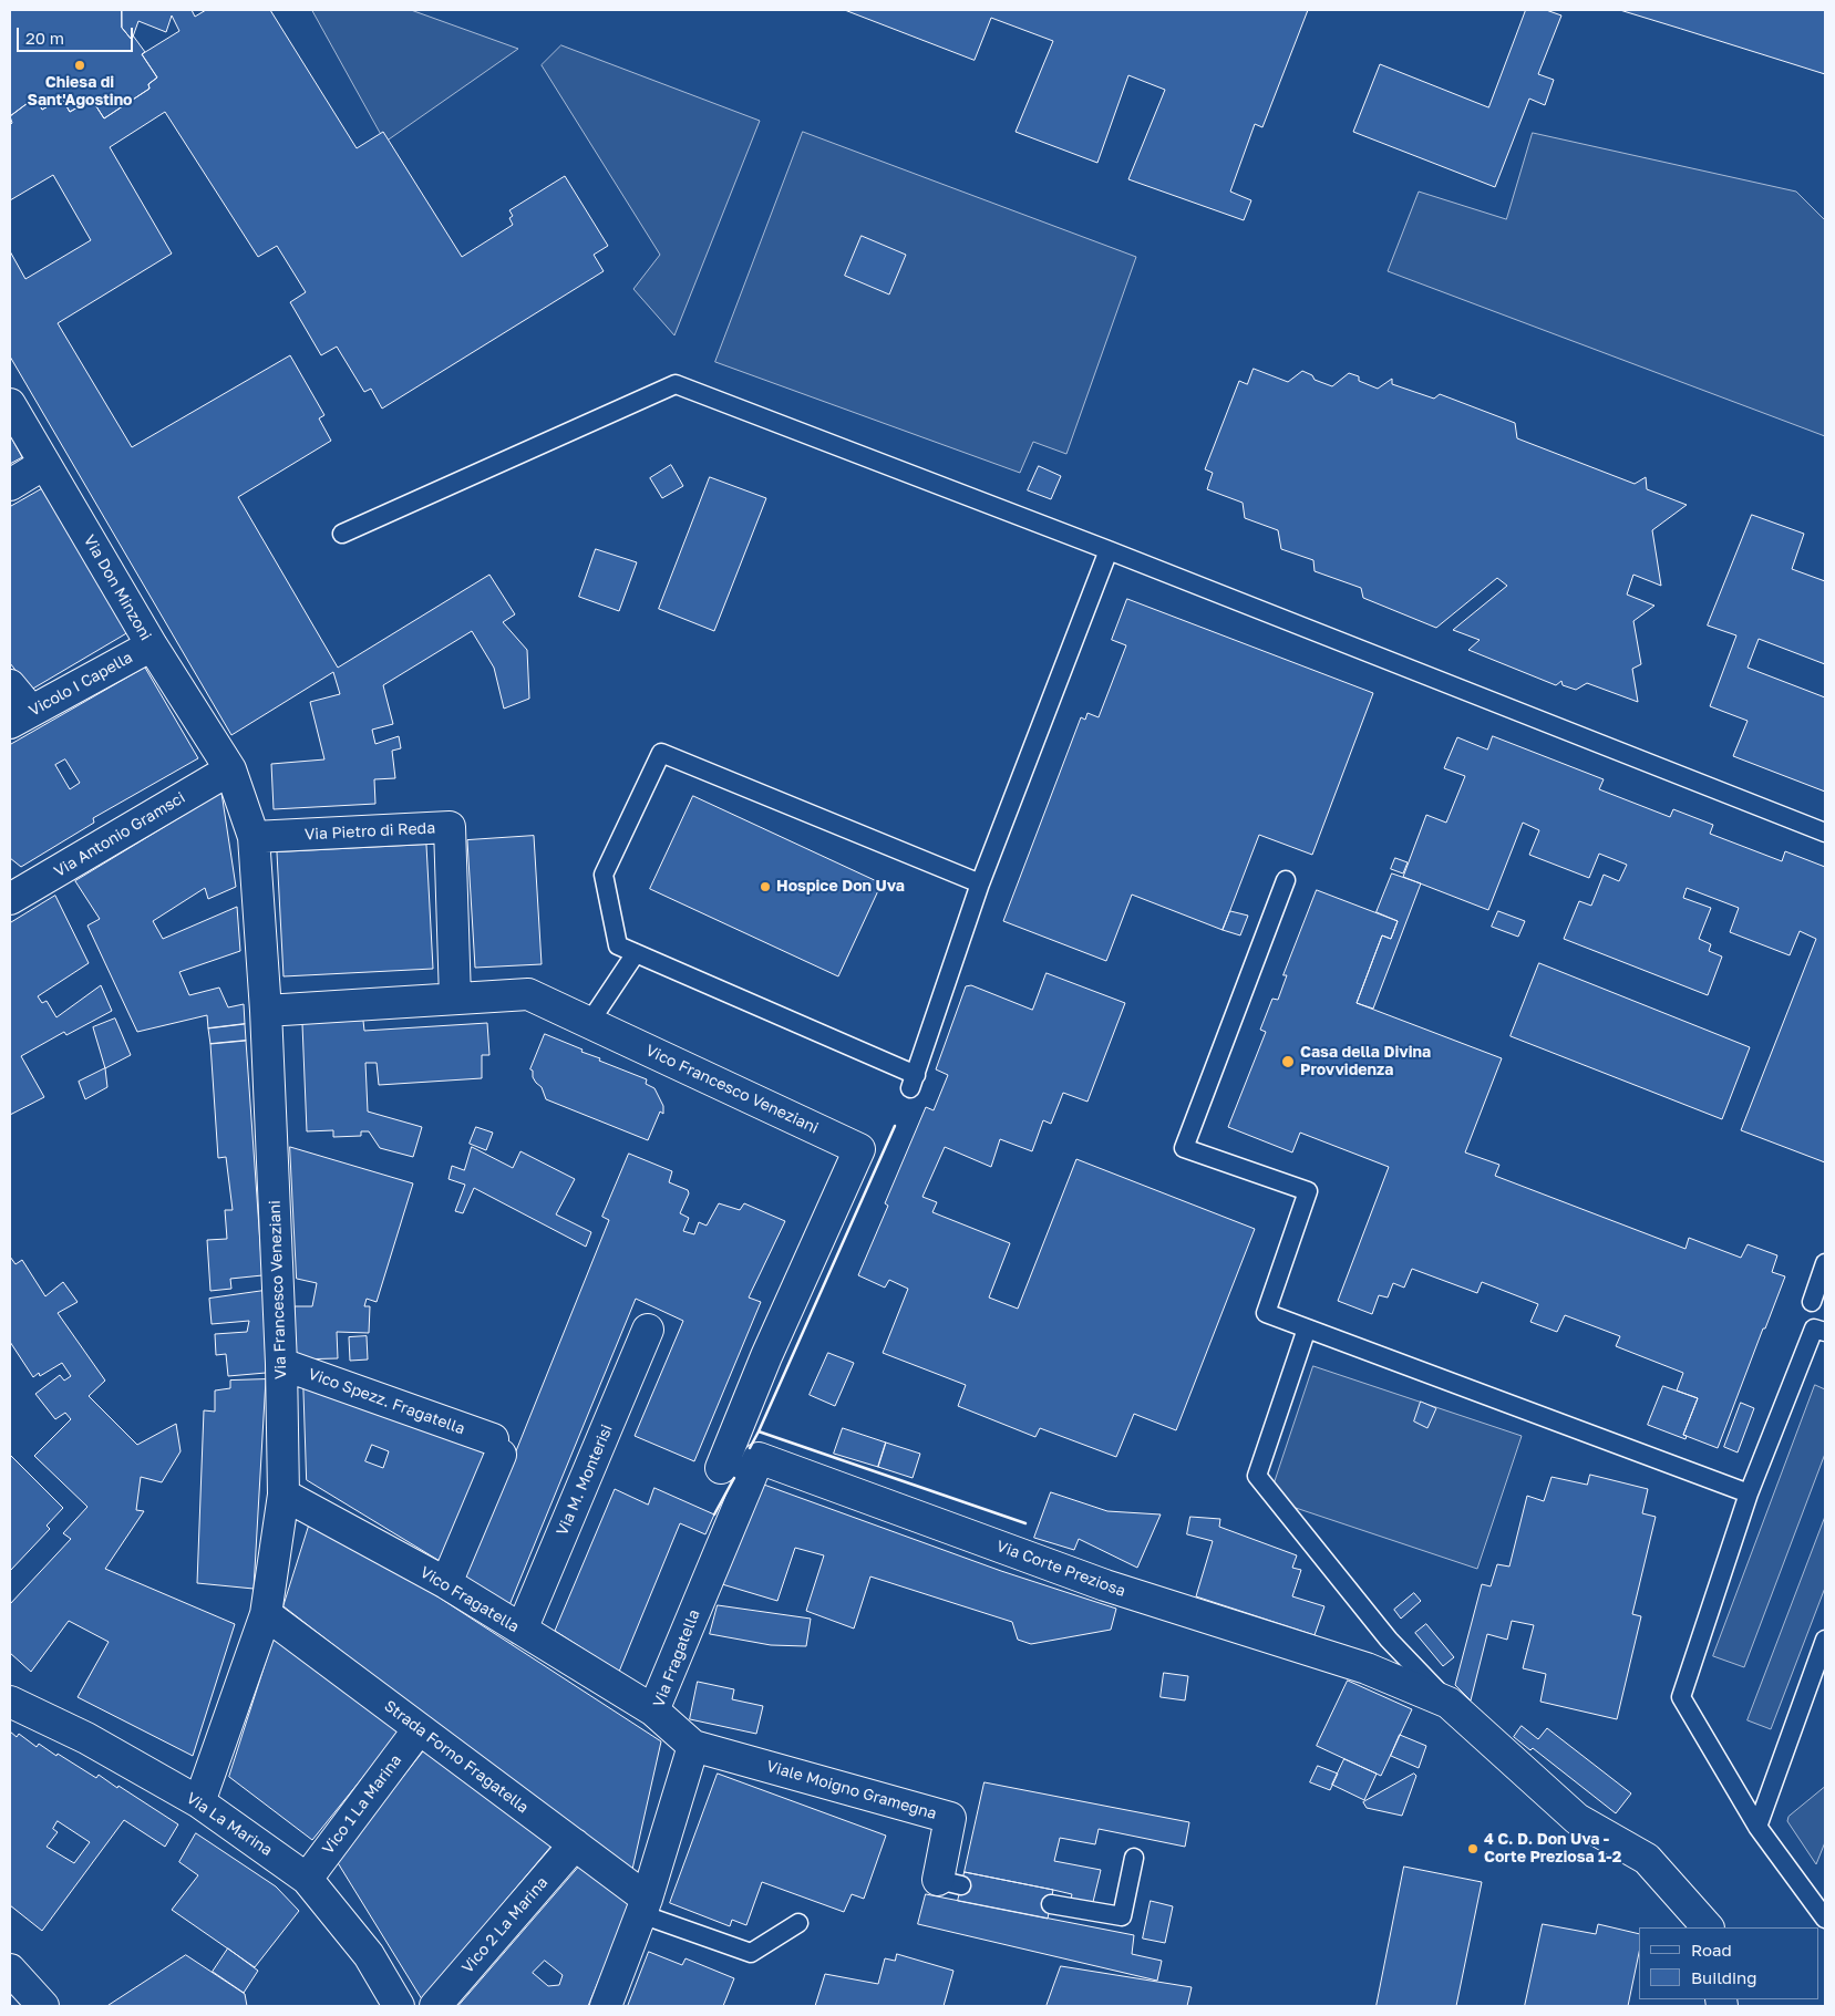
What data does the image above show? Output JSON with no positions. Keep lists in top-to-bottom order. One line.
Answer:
{"streets":{"street":["Via Don Minzoni","Vicolo I Capella","Via Pietro di Reda","Via Antonio Gramsci","Vico Francesco Veneziani","Via Francesco Veneziani","Vico Spezz. Fragatella","Via M. Monterisi","Via Corte Preziosa","Vico Fragatella","Via Fragatella","Strada Forno Fragatella","Viale Moigno Gramegna","Vico 1 La Marina","Via La Marina","Vico 2 La Marina"]},"crossings":[["Via Don Minzoni","Vicolo I Capella"],["Via Don Minzoni","Via Antonio Gramsci"],["Via Don Minzoni","Via Francesco Veneziani"],["Via Pietro di Reda","Vico Francesco Veneziani"],["Via Pietro di Reda","Via Francesco Veneziani"],["Via Antonio Gramsci","Via Francesco Veneziani"],["Vico Francesco Veneziani","Via Francesco Veneziani"],["Via Francesco Veneziani","Vico Spezz. Fragatella"],["Via Francesco Veneziani","Vico Fragatella"],["Via Francesco Veneziani","Strada Forno Fragatella"],["Via Francesco Veneziani","Via La Marina"],["Vico Spezz. Fragatella","Vico Fragatella"],["Via M. Monterisi","Vico Fragatella"],["Via Corte Preziosa","Via Fragatella"],["Vico Fragatella","Via Fragatella"],["Via Fragatella","Viale Moigno Gramegna"],["Strada Forno Fragatella","Vico 1 La Marina"],["Strada Forno Fragatella","Vico 2 La Marina"],["Vico 1 La Marina","Via La Marina"]],"places":["Chiesa di Sant'Agostino","Hospice Don Uva","Casa della Divina Provvidenza","4 C. D. Don Uva - Corte Preziosa 1-2"],"legend":["Road","Building"],"scale_bar":"20 m"}
